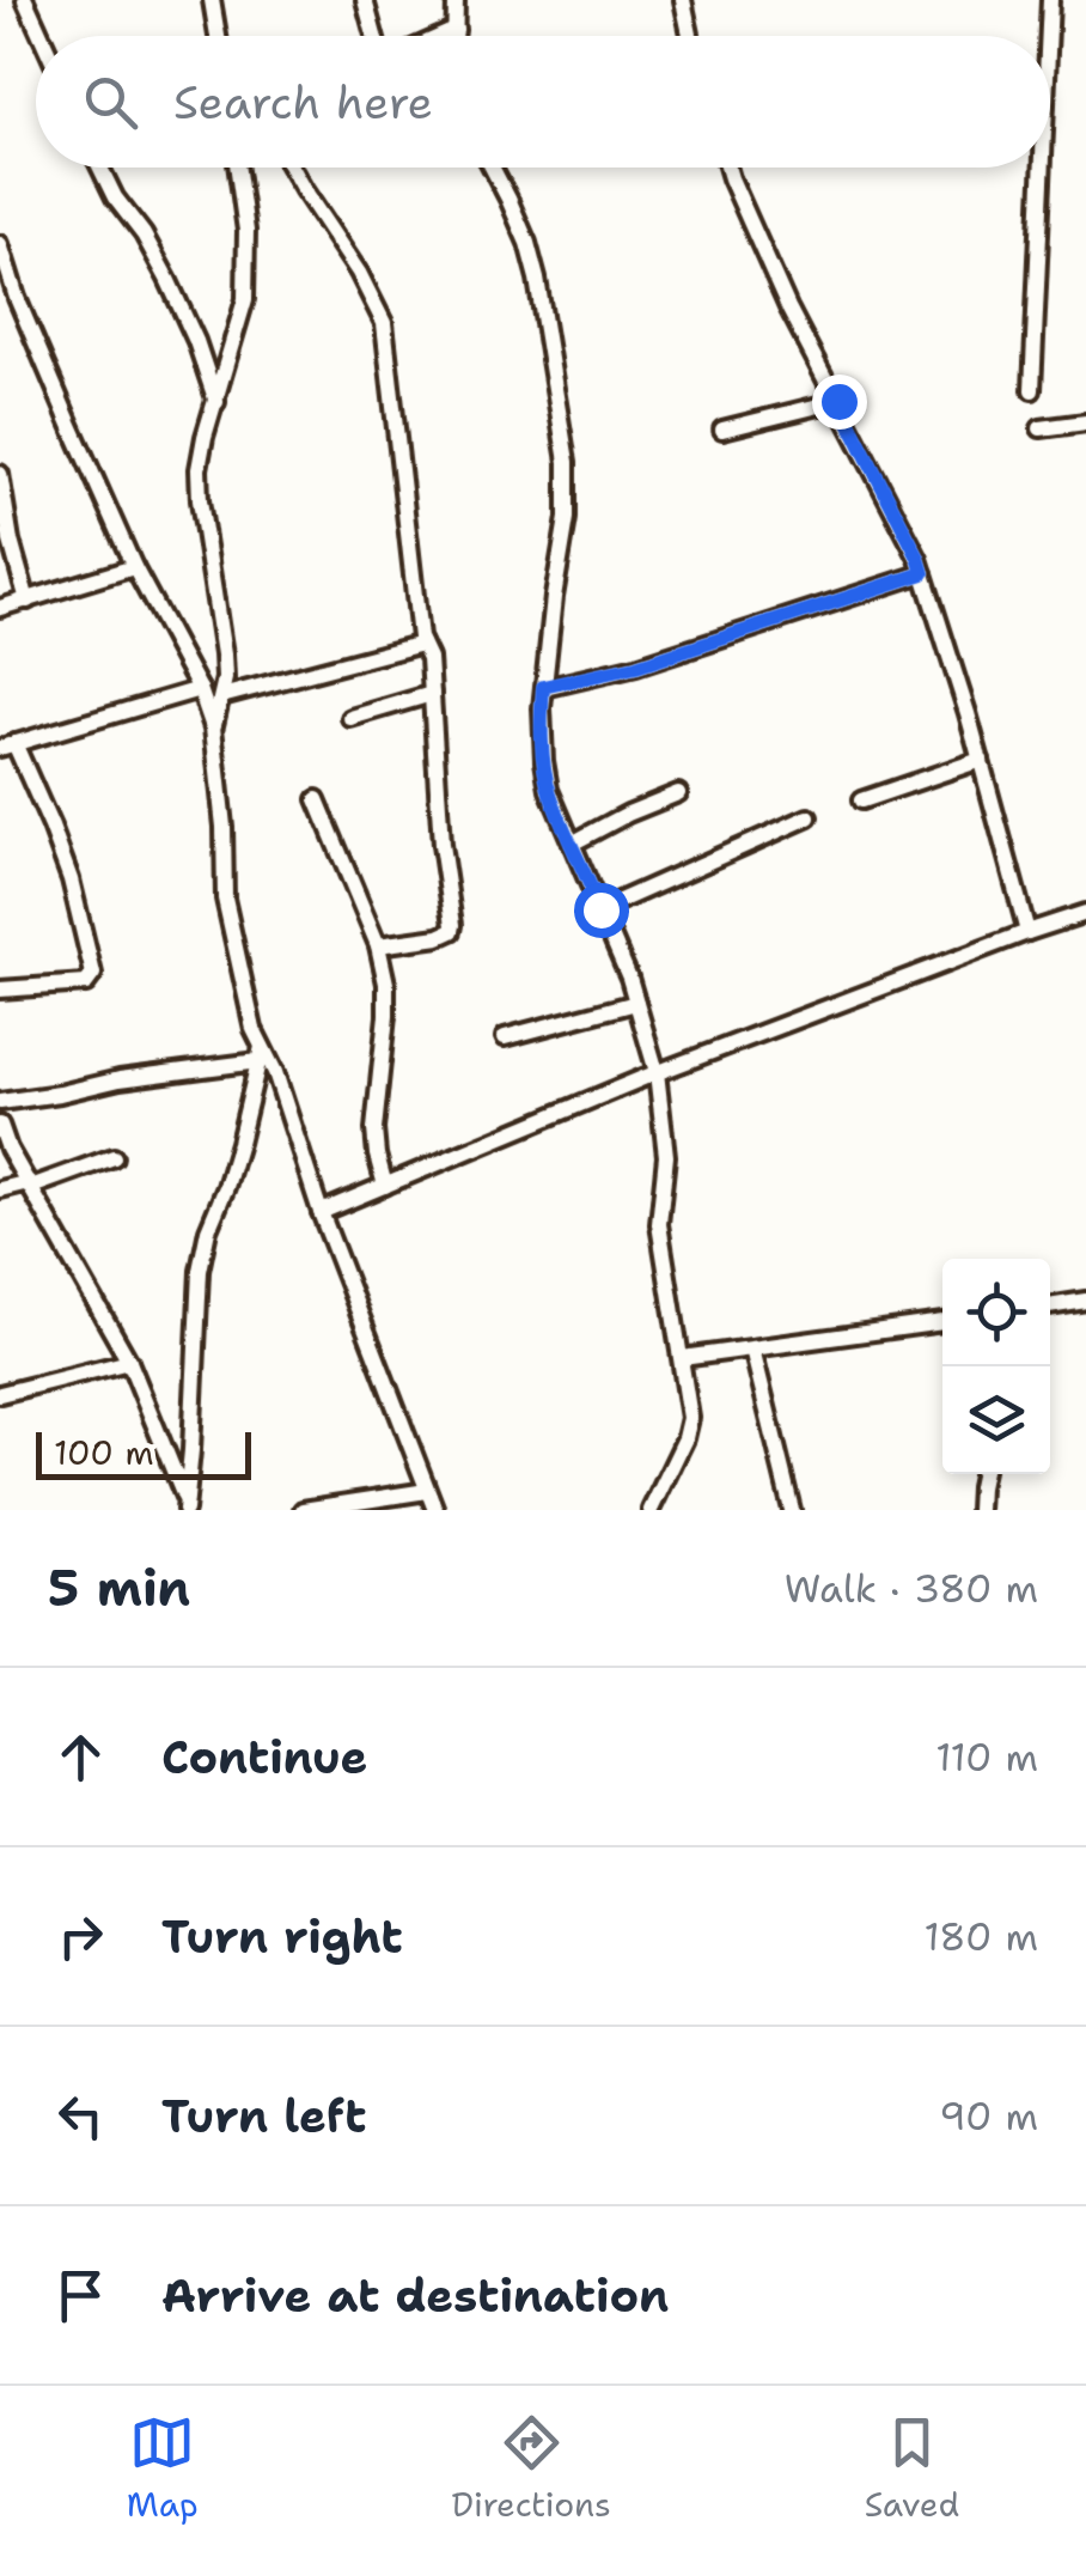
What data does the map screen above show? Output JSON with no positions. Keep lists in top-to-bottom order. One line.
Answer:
{"scale_bar":"100 m","page":{"search":"Search here","scale":"100 m","heading":["5 min","Walk · 380 m"],"list":[["Continue","110 m"],["Turn right","180 m"],["Turn left","90 m"],"Arrive at destination"],"nav":["Map","Directions","Saved"]}}
